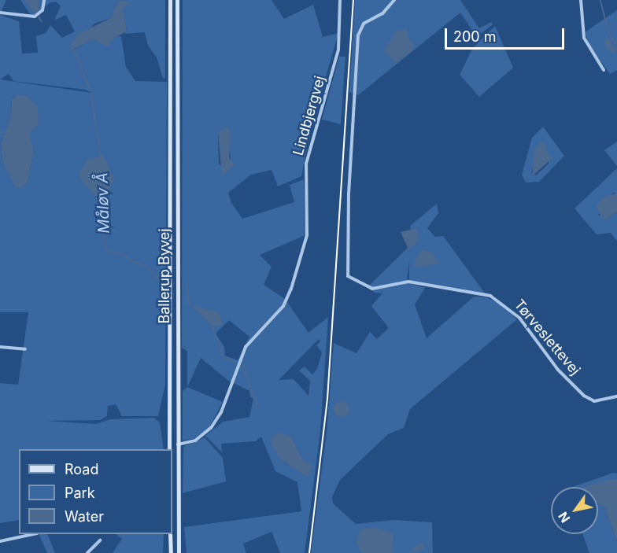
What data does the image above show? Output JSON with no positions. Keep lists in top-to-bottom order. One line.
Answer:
{"streets":{"main road":["Ballerup Byvej"],"street":["Lindbjergvej","Tørveslettevej"]},"crossings":[["Lindbjergvej","Ballerup Byvej"]],"water":["Måløv Å"],"legend":["Road","Park","Water"],"scale_bar":"200 m","north":"bottom left"}
